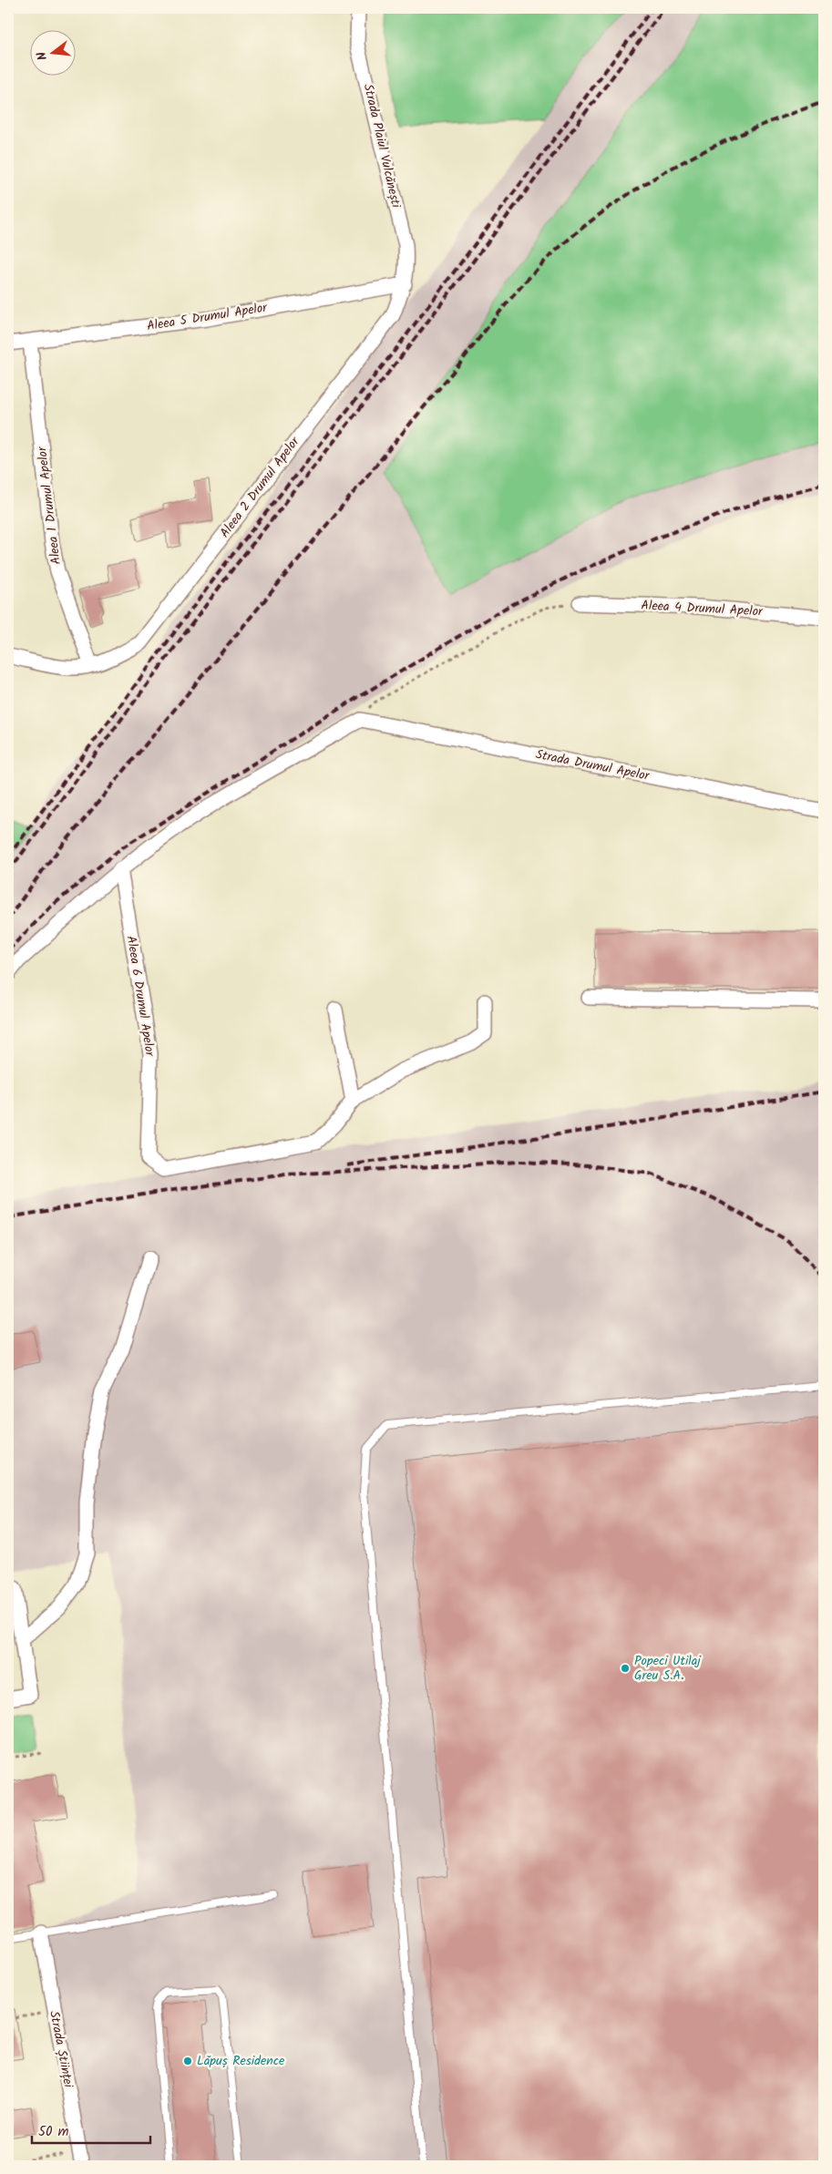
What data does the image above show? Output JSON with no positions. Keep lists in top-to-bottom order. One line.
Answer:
{"streets":{"street":["Strada Plaiul Vulcănești","Aleea 5 Drumul Apelor","Aleea 2 Drumul Apelor","Aleea 1 Drumul Apelor","Aleea 4 Drumul Apelor","Strada Drumul Apelor","Aleea 6 Drumul Apelor","Strada Științei"]},"crossings":[["Strada Plaiul Vulcănești","Aleea 5 Drumul Apelor"],["Strada Plaiul Vulcănești","Aleea 2 Drumul Apelor"],["Aleea 5 Drumul Apelor","Aleea 2 Drumul Apelor"],["Aleea 5 Drumul Apelor","Aleea 1 Drumul Apelor"],["Aleea 2 Drumul Apelor","Aleea 1 Drumul Apelor"]],"places":["Popeci Utilaj Greu S.A.","Lăpuș Residence"],"scale_bar":"50 m","north":"left"}
